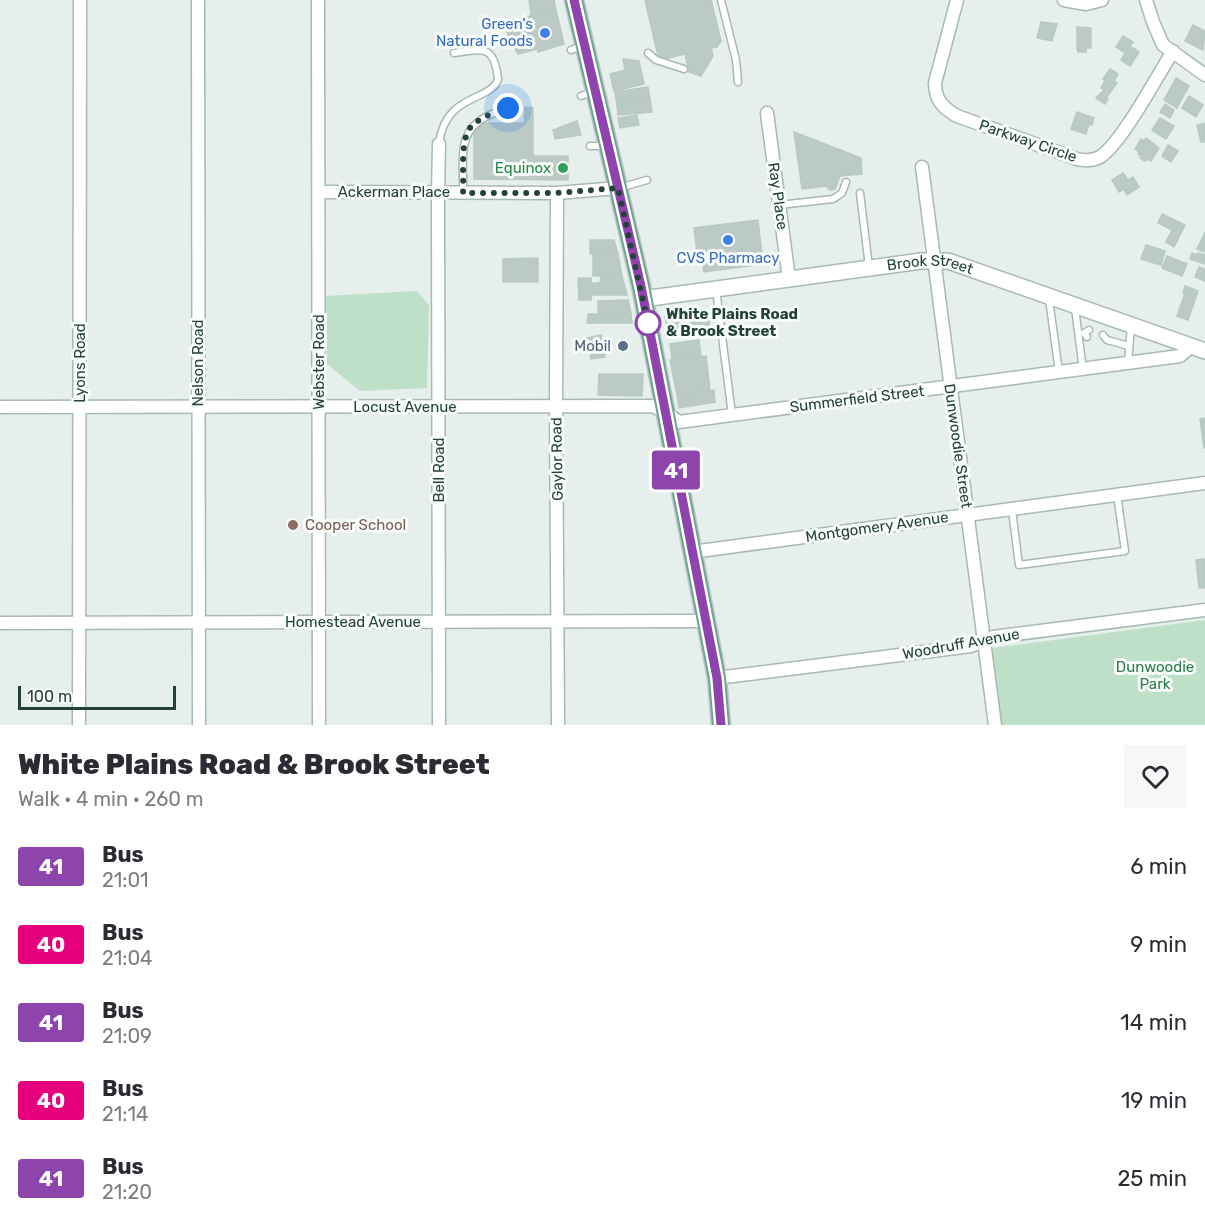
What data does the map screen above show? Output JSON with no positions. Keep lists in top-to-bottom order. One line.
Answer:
{"streets":{"street":["Parkway Circle","Ackerman Place","Ray Place","Brook Street","Webster Road","Lyons Road","Nelson Road","Summerfield Street","Locust Avenue","Dunwoodie Street","Gaylor Road","Bell Road","Montgomery Avenue","Homestead Avenue","Woodruff Avenue"]},"crossings":[["Ackerman Place","Webster Road"],["Ackerman Place","Gaylor Road"],["Ackerman Place","Bell Road"],["Ray Place","Brook Street"],["Brook Street","Summerfield Street"],["Brook Street","Dunwoodie Street"],["Webster Road","Locust Avenue"],["Webster Road","Homestead Avenue"],["Lyons Road","Locust Avenue"],["Lyons Road","Homestead Avenue"],["Nelson Road","Locust Avenue"],["Nelson Road","Homestead Avenue"],["Summerfield Street","Locust Avenue"],["Summerfield Street","Dunwoodie Street"],["Locust Avenue","Gaylor Road"],["Locust Avenue","Bell Road"],["Dunwoodie Street","Montgomery Avenue"],["Dunwoodie Street","Woodruff Avenue"],["Gaylor Road","Homestead Avenue"],["Bell Road","Homestead Avenue"]],"parks":["Dunwoodie Park"],"places":["Green's Natural Foods","Equinox","CVS Pharmacy","White Plains Road & Brook Street","Mobil","Cooper School"],"lines":["bus line 41"],"scale_bar":"100 m","page":{"on_map":"41","scale":"100 m","heading":["White Plains Road & Brook Street","Walk · 4 min · 260 m"],"list":[{"mark":"41","name":"Bus","note":"21:01","value":"6 min"},{"mark":"40","name":"Bus","note":"21:04","value":"9 min"},{"mark":"41","name":"Bus","note":"21:09","value":"14 min"},{"mark":"40","name":"Bus","note":"21:14","value":"19 min"},{"mark":"41","name":"Bus","note":"21:20","value":"25 min"}]}}
